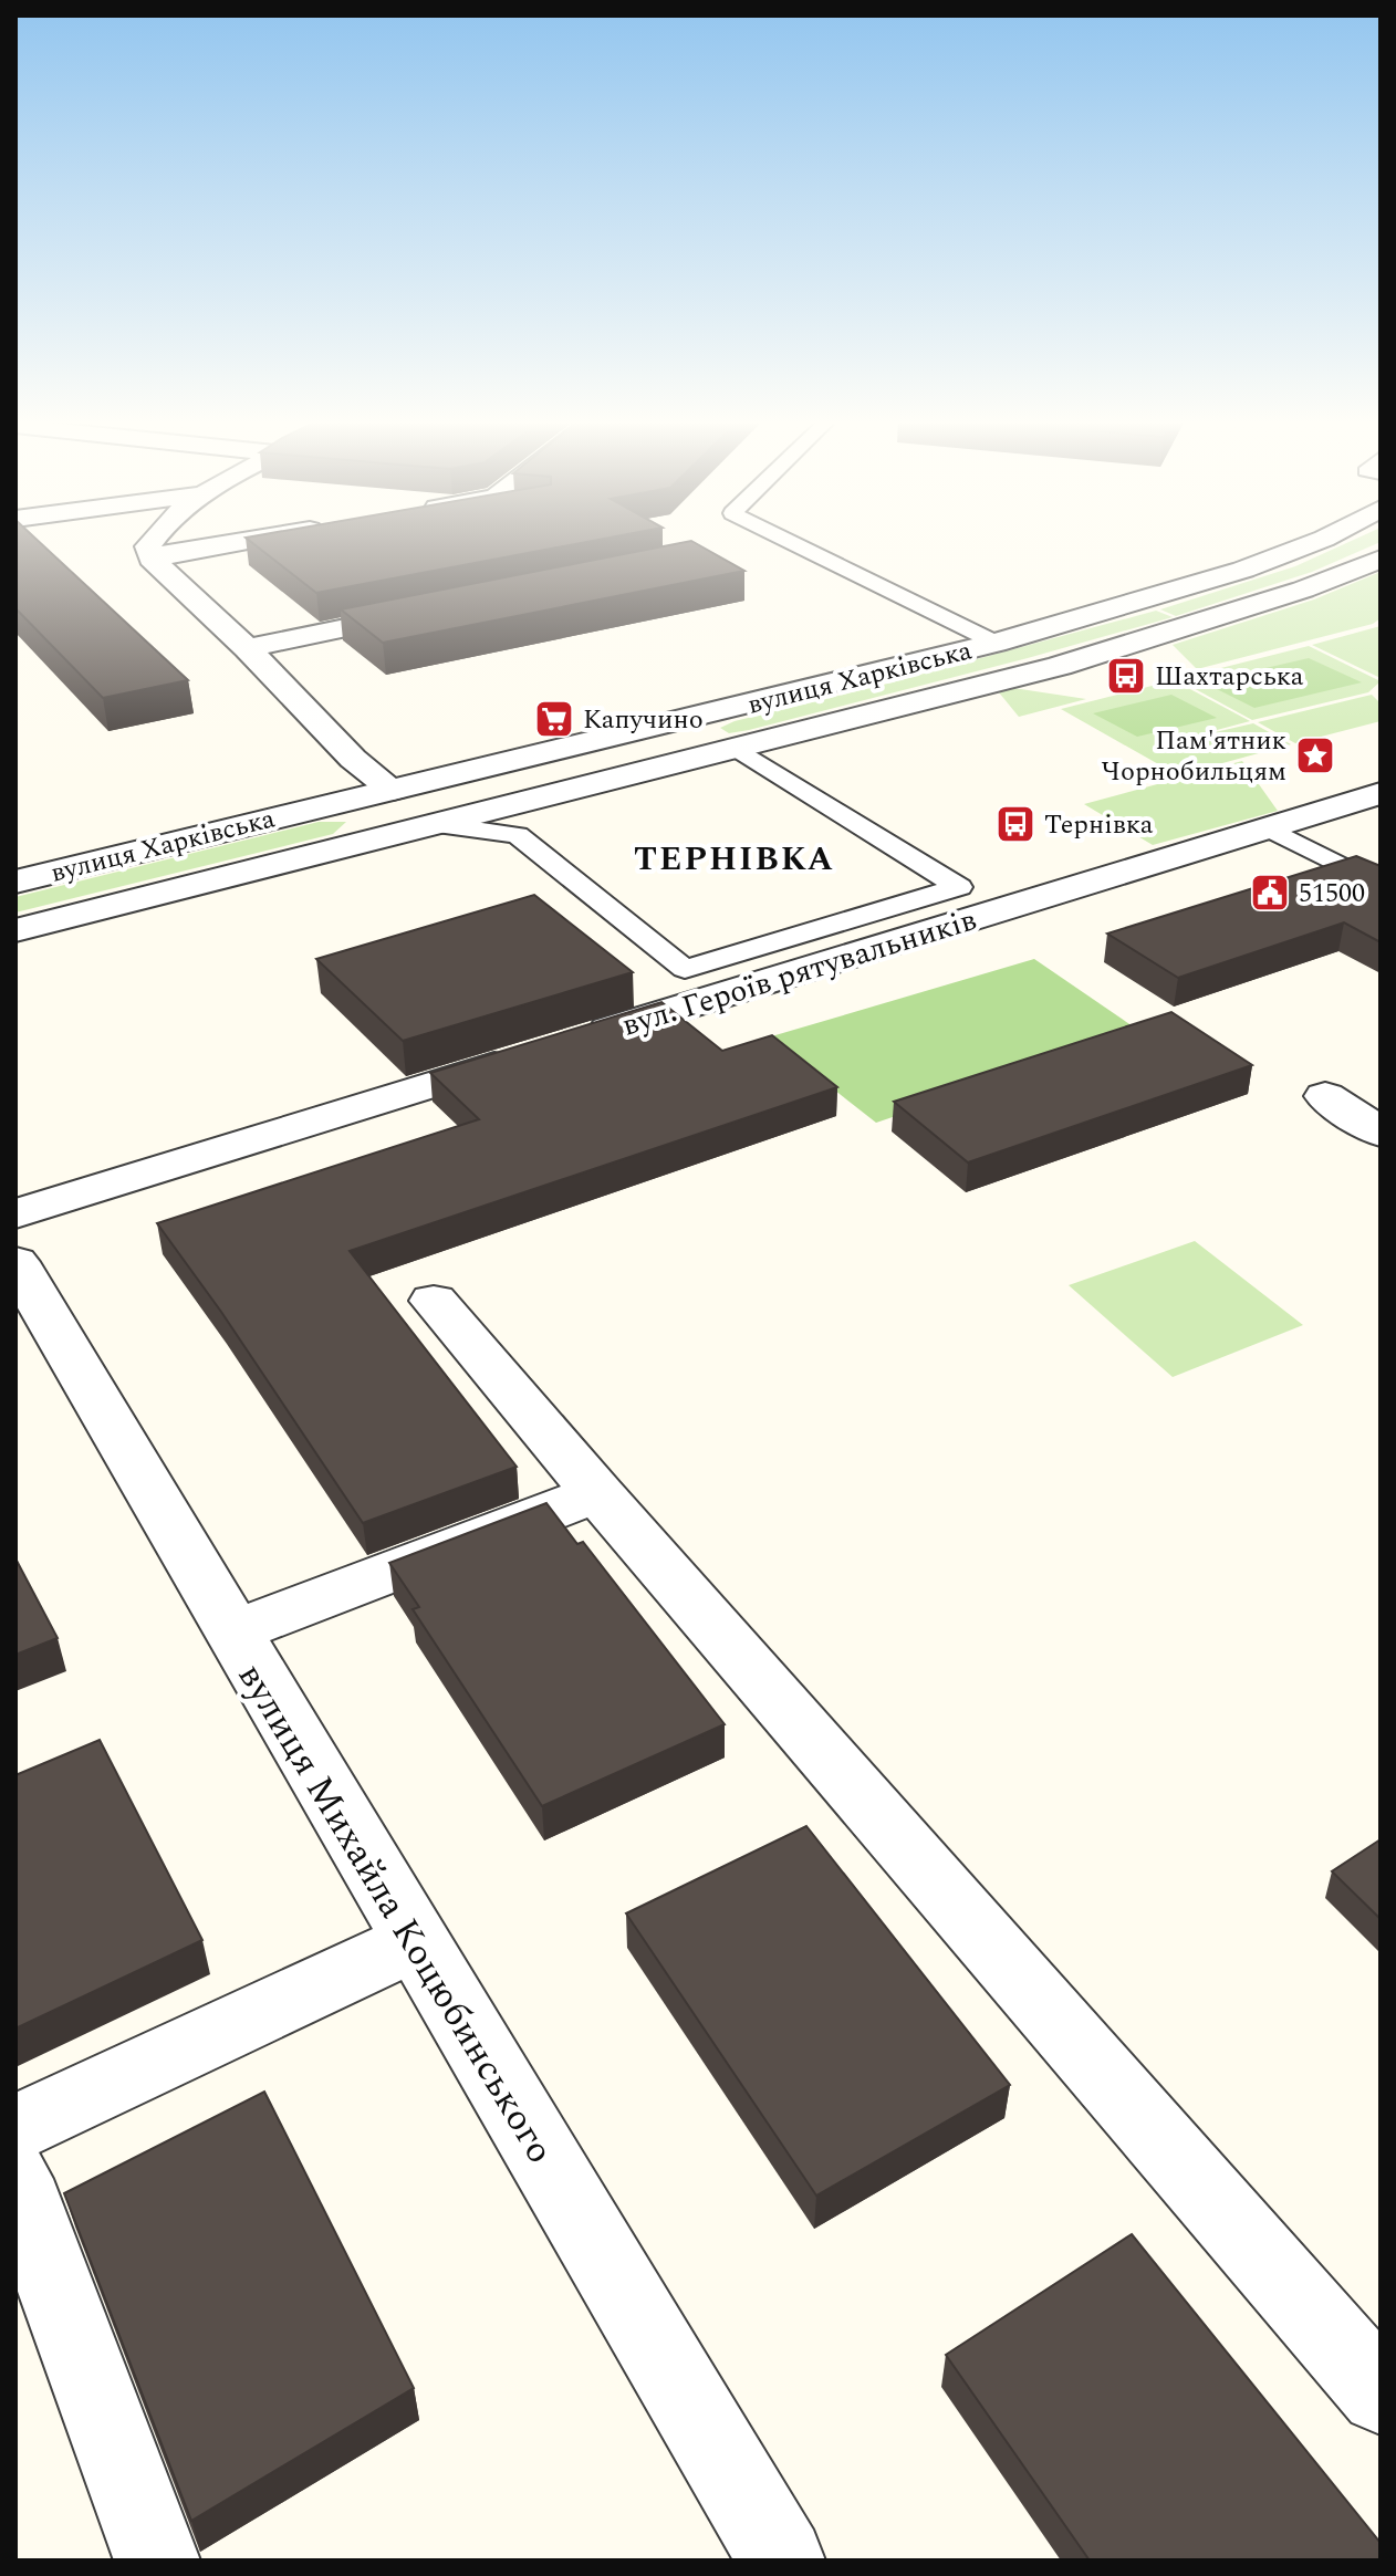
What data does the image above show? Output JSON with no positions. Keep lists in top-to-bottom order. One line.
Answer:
{"streets":{"street":["вулиця Харківська","вул. Героїв рятувальників","вулиця Михайла Коцюбинського"]},"districts":["ТЕРНІВКА"],"places":{"bus stop":["Шахтарська","Тернівка"],"supermarket":["Капучино"],"place":["Пам'ятник Чорнобильцям"],"public building":["51500"]}}
